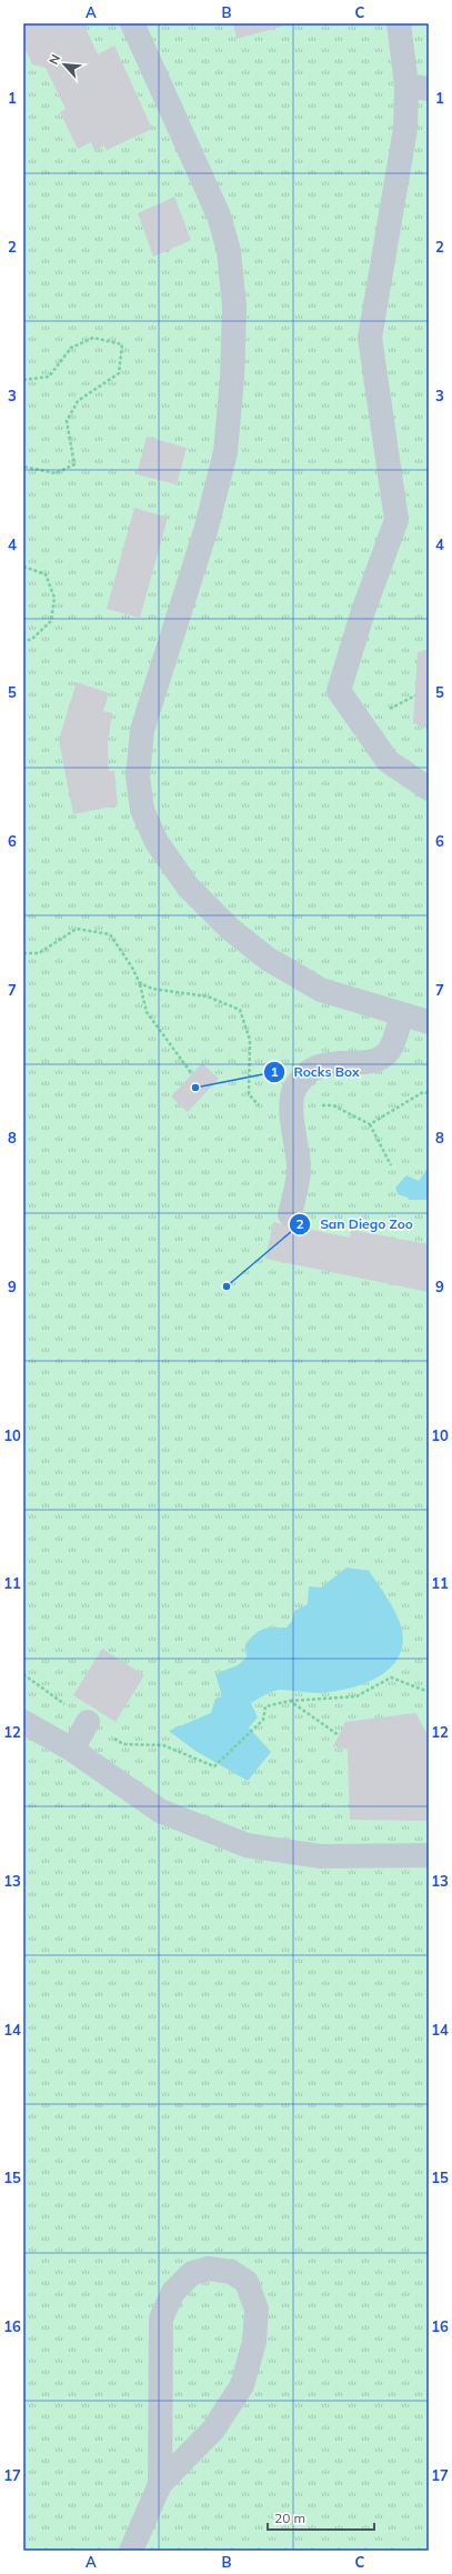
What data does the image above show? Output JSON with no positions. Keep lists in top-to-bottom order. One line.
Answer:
{"places":["Rocks Box","San Diego Zoo"],"scale_bar":"20 m","north":"top left","grid":{"columns":["A","B","C"],"rows":["1","2","3","4","5","6","7","8","9","10","11","12","13","14","15","16","17"]}}
